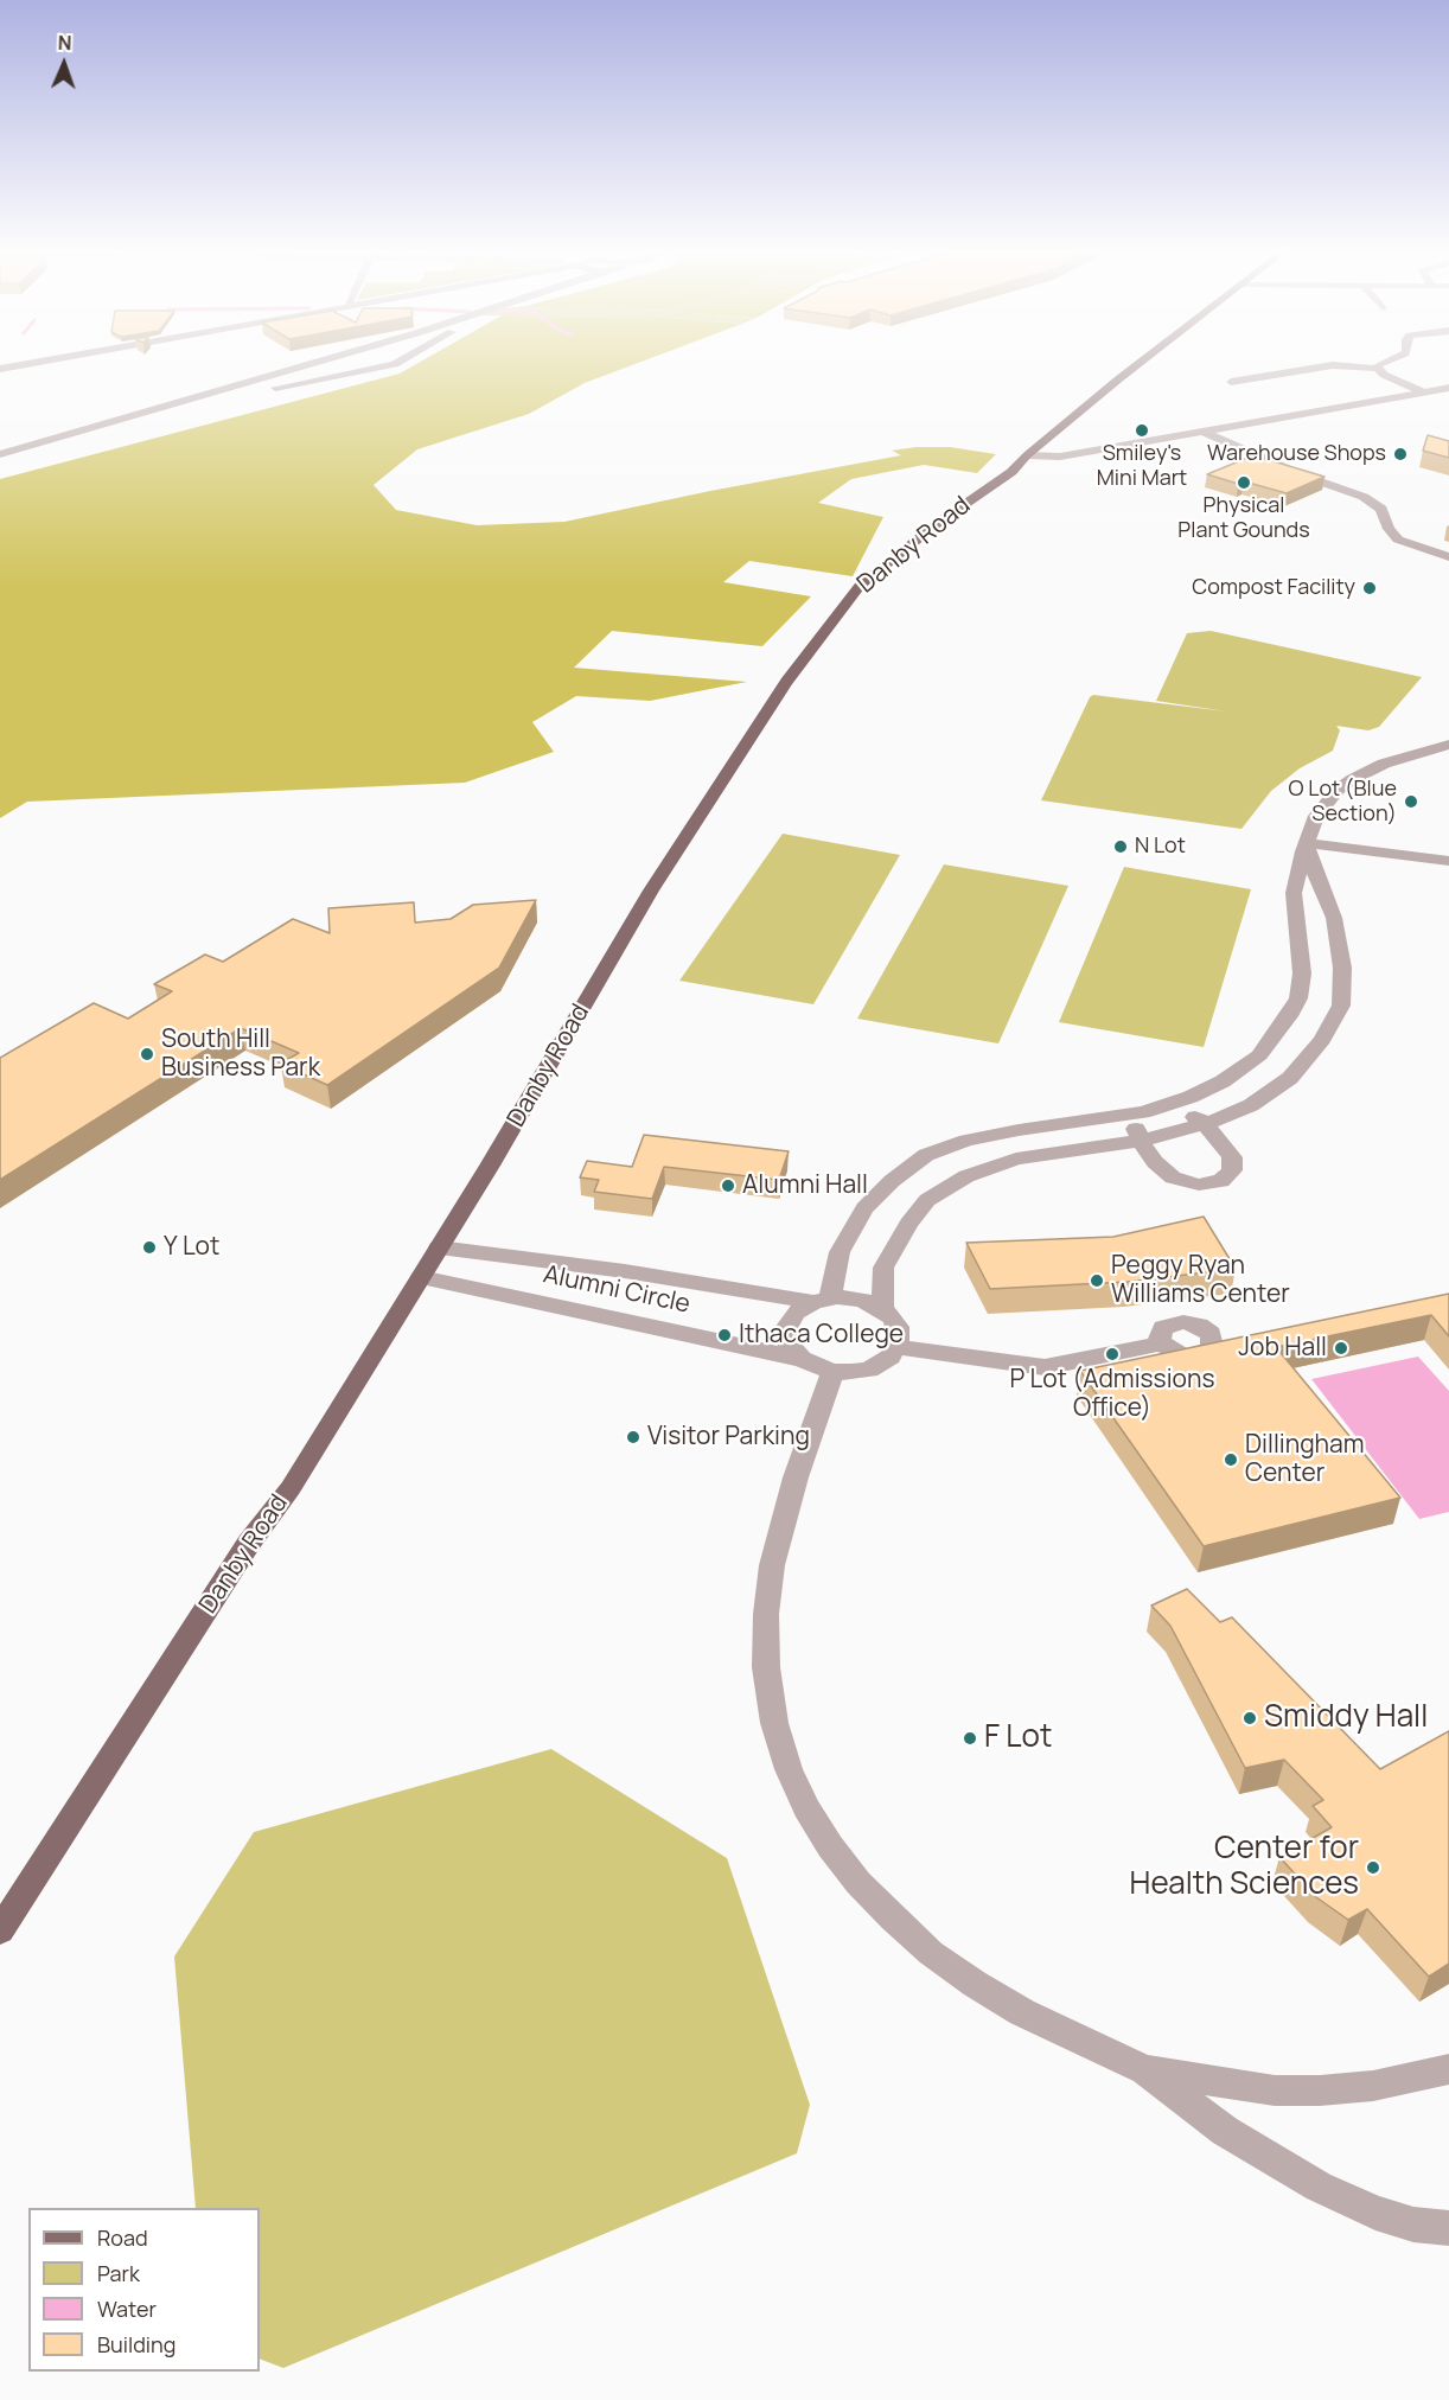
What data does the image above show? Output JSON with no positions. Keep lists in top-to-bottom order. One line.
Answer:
{"streets":{"main road":["Danby Road"],"street":["Alumni Circle"]},"crossings":[["Danby Road","Alumni Circle"]],"places":["Smiley's Mini Mart","Warehouse Shops","Physical Plant Gounds","Compost Facility","O Lot (Blue Section)","N Lot","South Hill Business Park","Alumni Hall","Y Lot","Peggy Ryan Williams Center","Ithaca College","Job Hall","P Lot (Admissions Office)","Visitor Parking","Dillingham Center","Smiddy Hall","F Lot","Center for Health Sciences"],"legend":["Road","Park","Water","Building"],"north":"top"}
